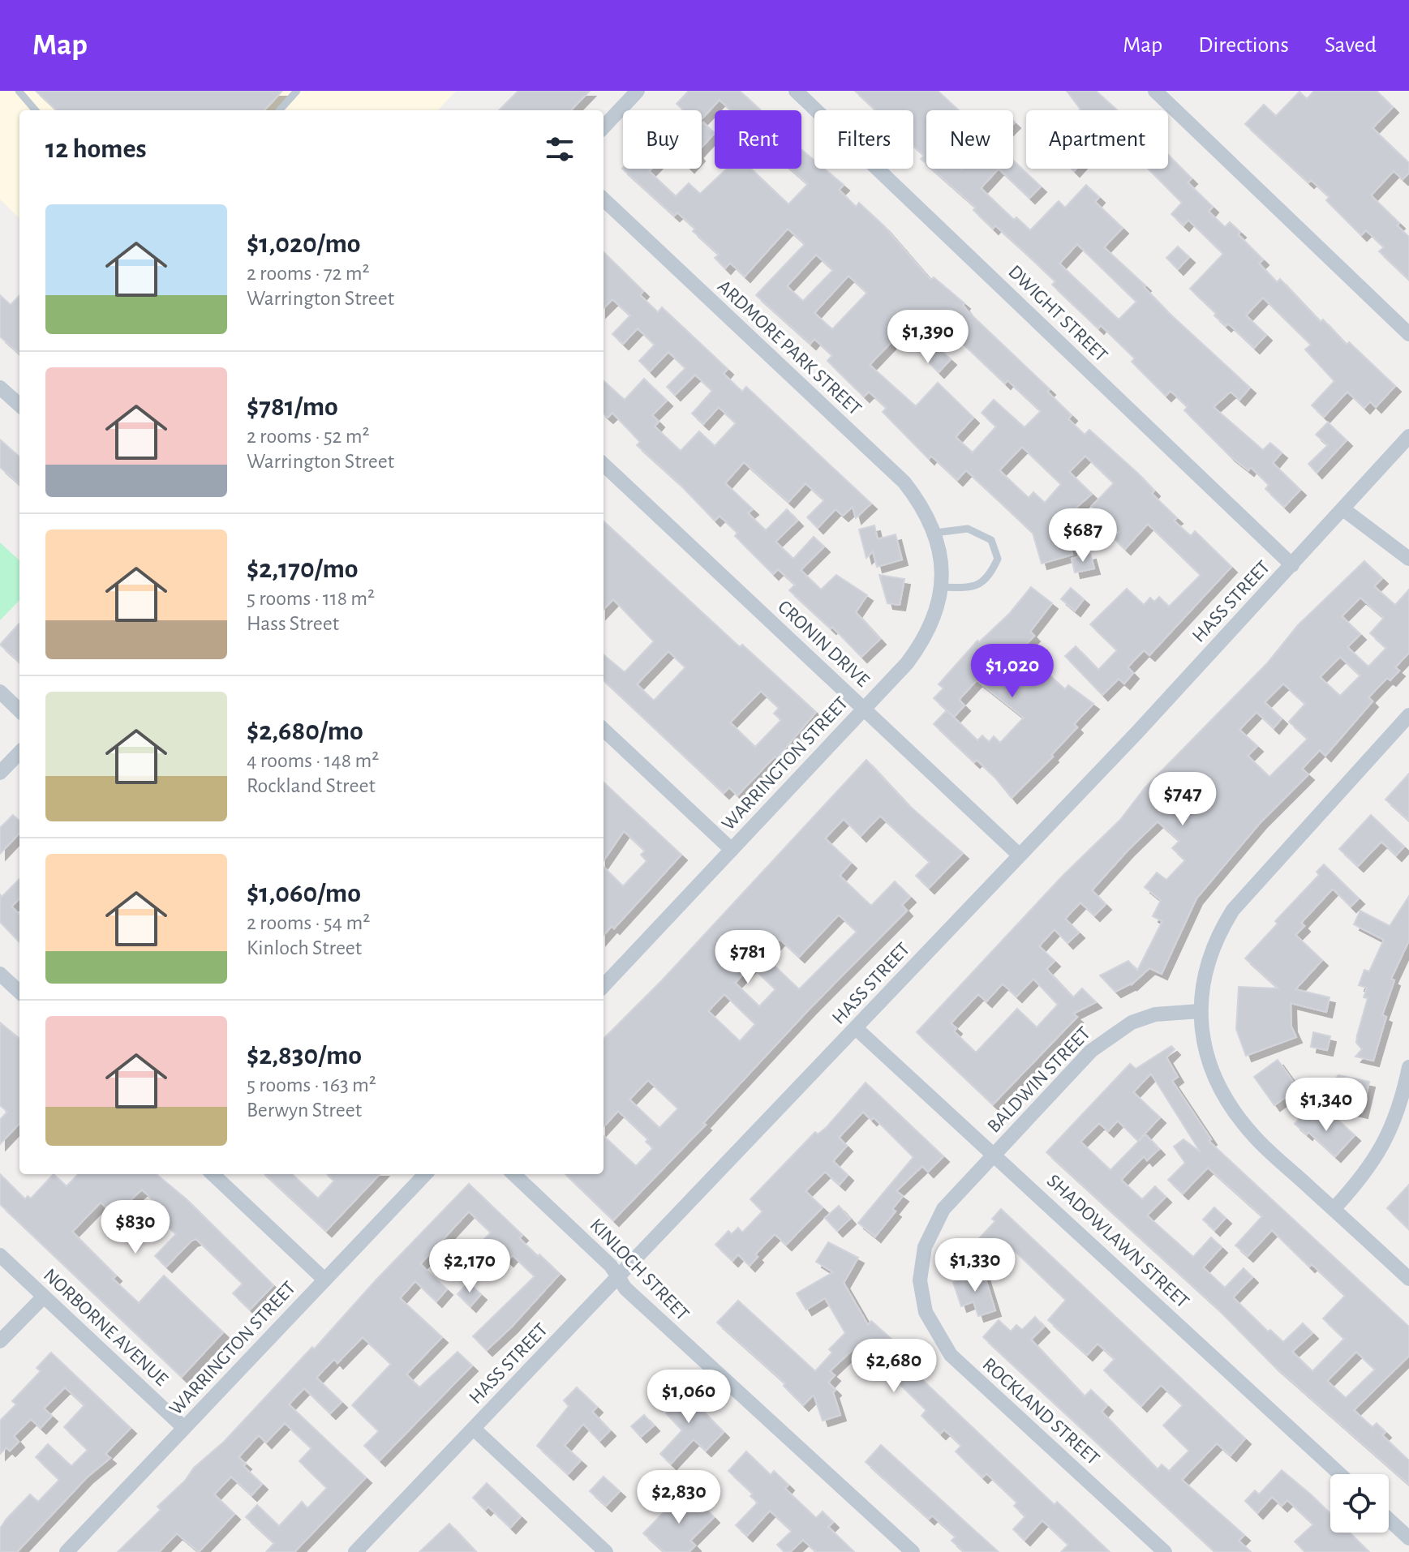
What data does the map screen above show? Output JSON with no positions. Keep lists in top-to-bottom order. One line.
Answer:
{"streets":{"street":["DWIGHT STREET","ARDMORE PARK STREET","HASS STREET","CRONIN DRIVE","WARRINGTON STREET","BALDWIN STREET","SHADOWLAWN STREET","KINLOCH STREET","NORBORNE AVENUE","ROCKLAND STREET"]},"crossings":[["DWIGHT STREET","HASS STREET"],["ARDMORE PARK STREET","WARRINGTON STREET"],["HASS STREET","CRONIN DRIVE"],["HASS STREET","SHADOWLAWN STREET"],["HASS STREET","KINLOCH STREET"],["CRONIN DRIVE","WARRINGTON STREET"],["WARRINGTON STREET","NORBORNE AVENUE"],["BALDWIN STREET","SHADOWLAWN STREET"],["BALDWIN STREET","ROCKLAND STREET"]],"page":{"header":"Map","nav":["Map","Directions","Saved"],"chip":["Buy","Rent","Filters","New","Apartment"],"heading":"12 homes","list":[{"name":"$1,020/mo","note":"2 rooms · 72 m² · Warrington Street"},{"name":"$781/mo","note":"2 rooms · 52 m² · Warrington Street"},{"name":"$2,170/mo","note":"5 rooms · 118 m² · Hass Street"},{"name":"$2,680/mo","note":"4 rooms · 148 m² · Rockland Street"},{"name":"$1,060/mo","note":"2 rooms · 54 m² · Kinloch Street"},{"name":"$2,830/mo","note":"5 rooms · 163 m² · Berwyn Street"}],"price":["$1,390","$687","$1,020","$747","$781","$1,340","$830","$1,330","$2,170","$2,680","$1,060","$2,830"]}}
